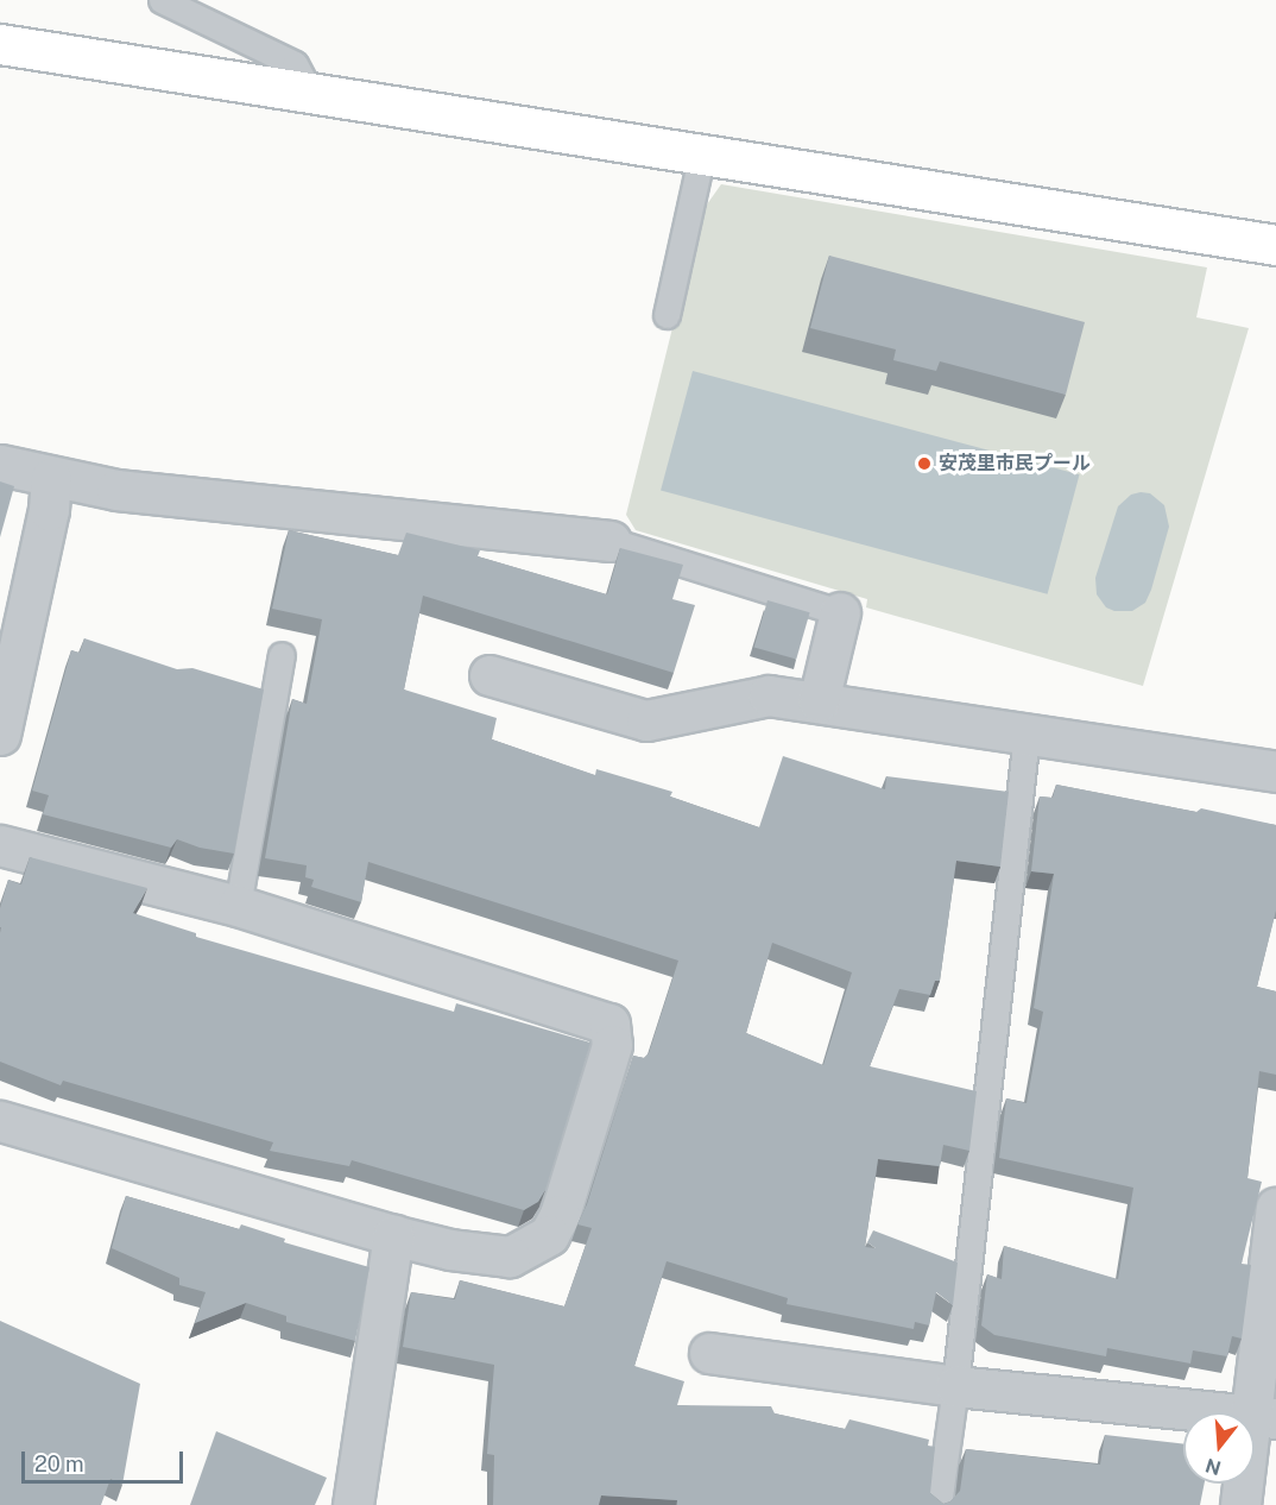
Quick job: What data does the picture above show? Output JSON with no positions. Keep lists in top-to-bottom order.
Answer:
{
  "places": ["安茂里市民プール"],
  "scale_bar": "20 m",
  "north": "bottom"
}
